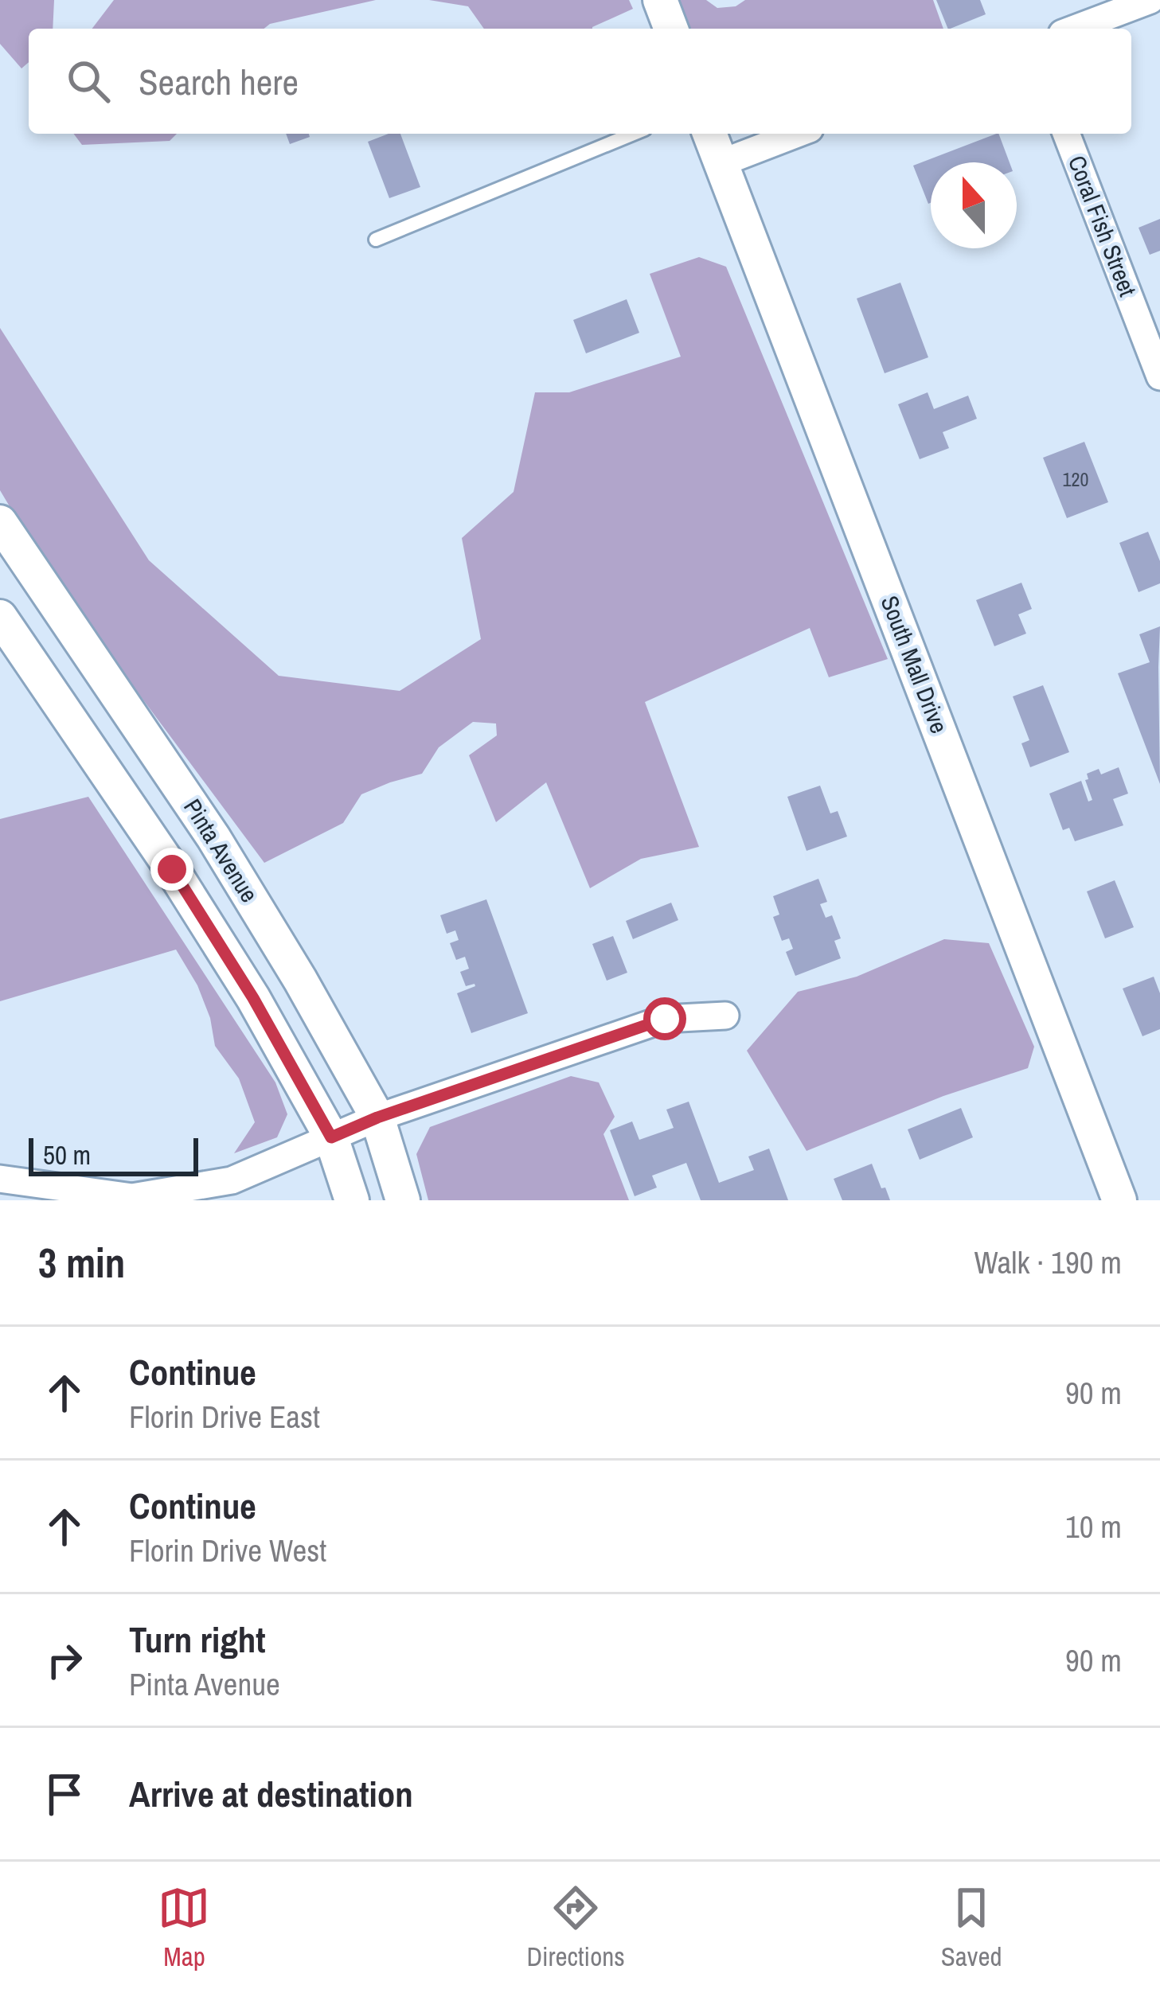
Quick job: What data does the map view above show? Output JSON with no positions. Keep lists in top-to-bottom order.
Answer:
{
  "streets": {
    "street": ["Coral Fish Street", "South Mall Drive", "Pinta Avenue"]
  },
  "house_numbers": ["120"],
  "scale_bar": "50 m",
  "north": "top",
  "page": {
    "search": "Search here",
    "scale": "50 m",
    "heading": ["3 min", "Walk · 190 m"],
    "list": [
      ["Continue", "Florin Drive East", "90 m"],
      ["Continue", "Florin Drive West", "10 m"],
      ["Turn right", "Pinta Avenue", "90 m"],
      "Arrive at destination"
    ],
    "nav": ["Map", "Directions", "Saved"]
  }
}
